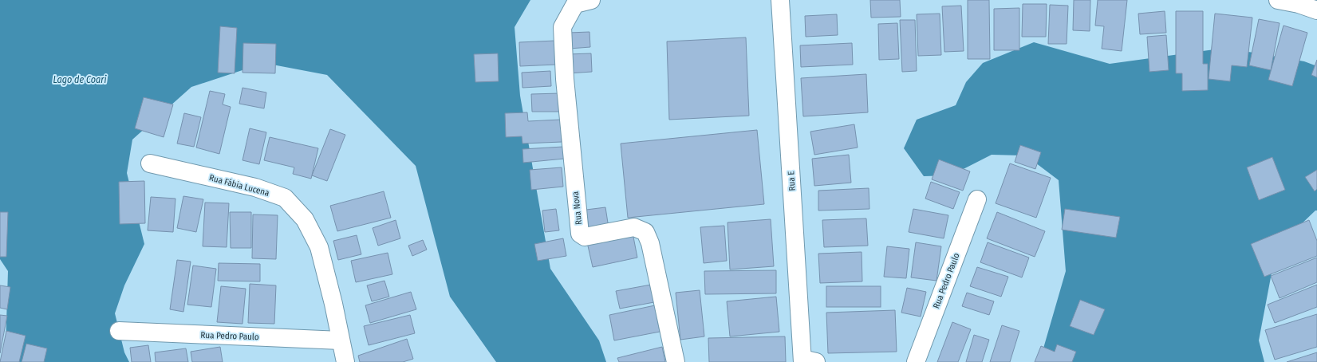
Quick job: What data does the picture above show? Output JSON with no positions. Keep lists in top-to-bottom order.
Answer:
{
  "streets": {
    "street": [
      "Rua E",
      "Rua Fábia Lucena",
      "Rua Nova",
      "Rua Pedro Paulo"
    ]
  },
  "crossings": [
    ["Rua Fábia Lucena", "Rua Pedro Paulo"]
  ],
  "water": ["Lago de Coari"]
}
